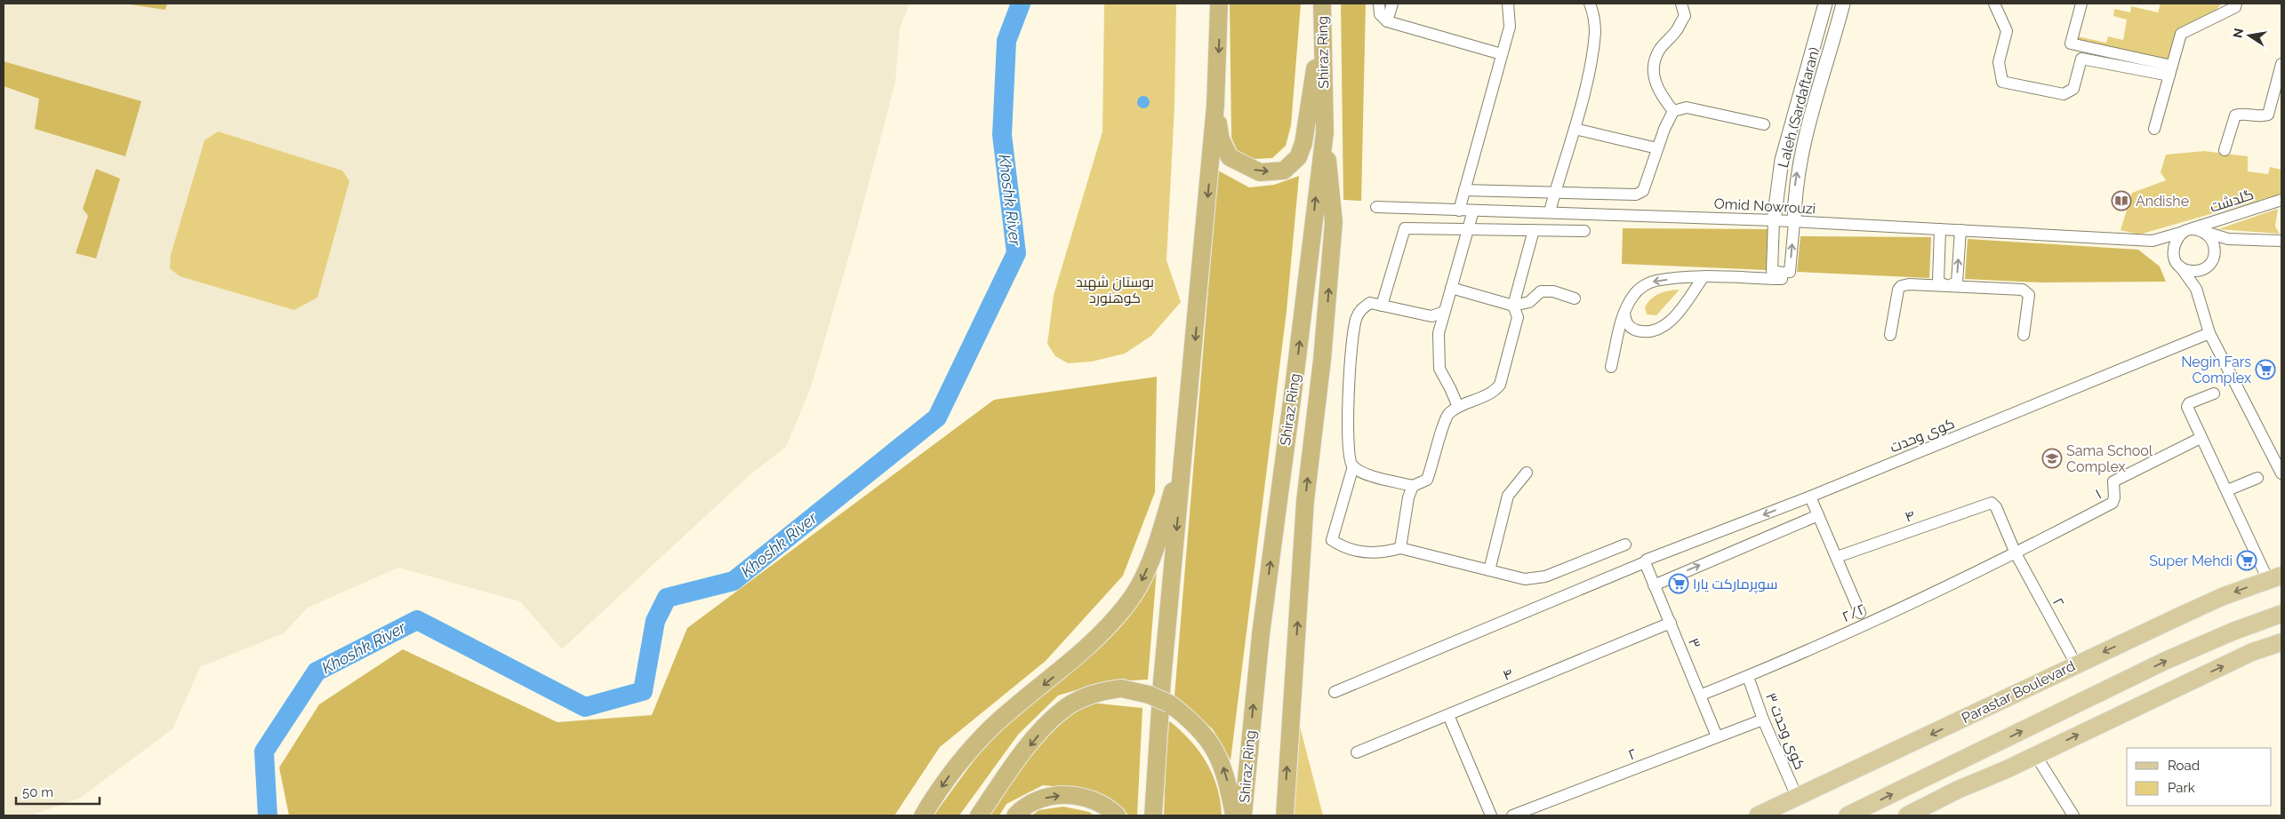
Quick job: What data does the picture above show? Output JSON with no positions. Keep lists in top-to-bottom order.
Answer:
{
  "streets": {
    "highway": ["Shiraz Ring"],
    "main road": ["Parastar Boulevard"],
    "street": [
      "Laleh (Sardaftaran)",
      "گلدشت",
      "Omid Nowrouzi",
      "کوی وحدت",
      "۱",
      "۴",
      "۲",
      "۲/۲",
      "۳",
      "کوی وحدت ۳"
    ]
  },
  "crossings": [
    ["Laleh (Sardaftaran)", "Omid Nowrouzi"],
    ["گلدشت", "Omid Nowrouzi"],
    ["کوی وحدت", "۳"],
    ["۱", "۲"],
    ["۱", "۲/۲"],
    ["۴", "۲"],
    ["۴", "۳"],
    ["۲", "۲/۲"],
    ["۲", "۳"],
    ["۲", "Parastar Boulevard"],
    ["۲", "کوی وحدت ۳"],
    ["۲/۲", "۳"],
    ["۲/۲", "کوی وحدت ۳"],
    ["Parastar Boulevard", "کوی وحدت ۳"]
  ],
  "water": ["Khoshk River"],
  "parks": ["بوستان شهید کوهنورد"],
  "places": {
    "library": ["Andishe"],
    "supermarket": ["Negin Fars Complex", "Super Mehdi", "سوپرمارکت یارا"],
    "school or university": ["Sama School Complex"]
  },
  "legend": ["Road", "Park"],
  "scale_bar": "50 m",
  "north": "left"
}
